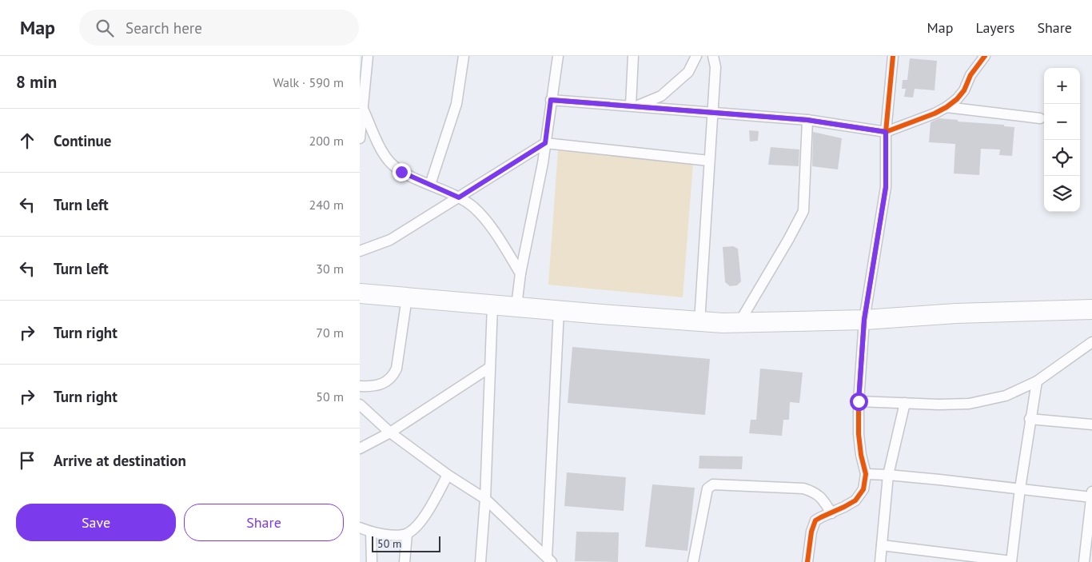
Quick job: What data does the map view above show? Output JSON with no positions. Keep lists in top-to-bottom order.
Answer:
{
  "scale_bar": "50 m",
  "page": {
    "header": "Map",
    "search": "Search here",
    "nav": ["Map", "Layers", "Share"],
    "heading": ["8 min", "Walk · 590 m"],
    "map_buttons": ["+", "−"],
    "list": [
      ["Continue", "200 m"],
      ["Turn left", "240 m"],
      ["Turn left", "30 m"],
      ["Turn right", "70 m"],
      ["Turn right", "50 m"],
      "Arrive at destination"
    ],
    "buttons": ["Save", "Share"],
    "scale": "50 m"
  }
}
